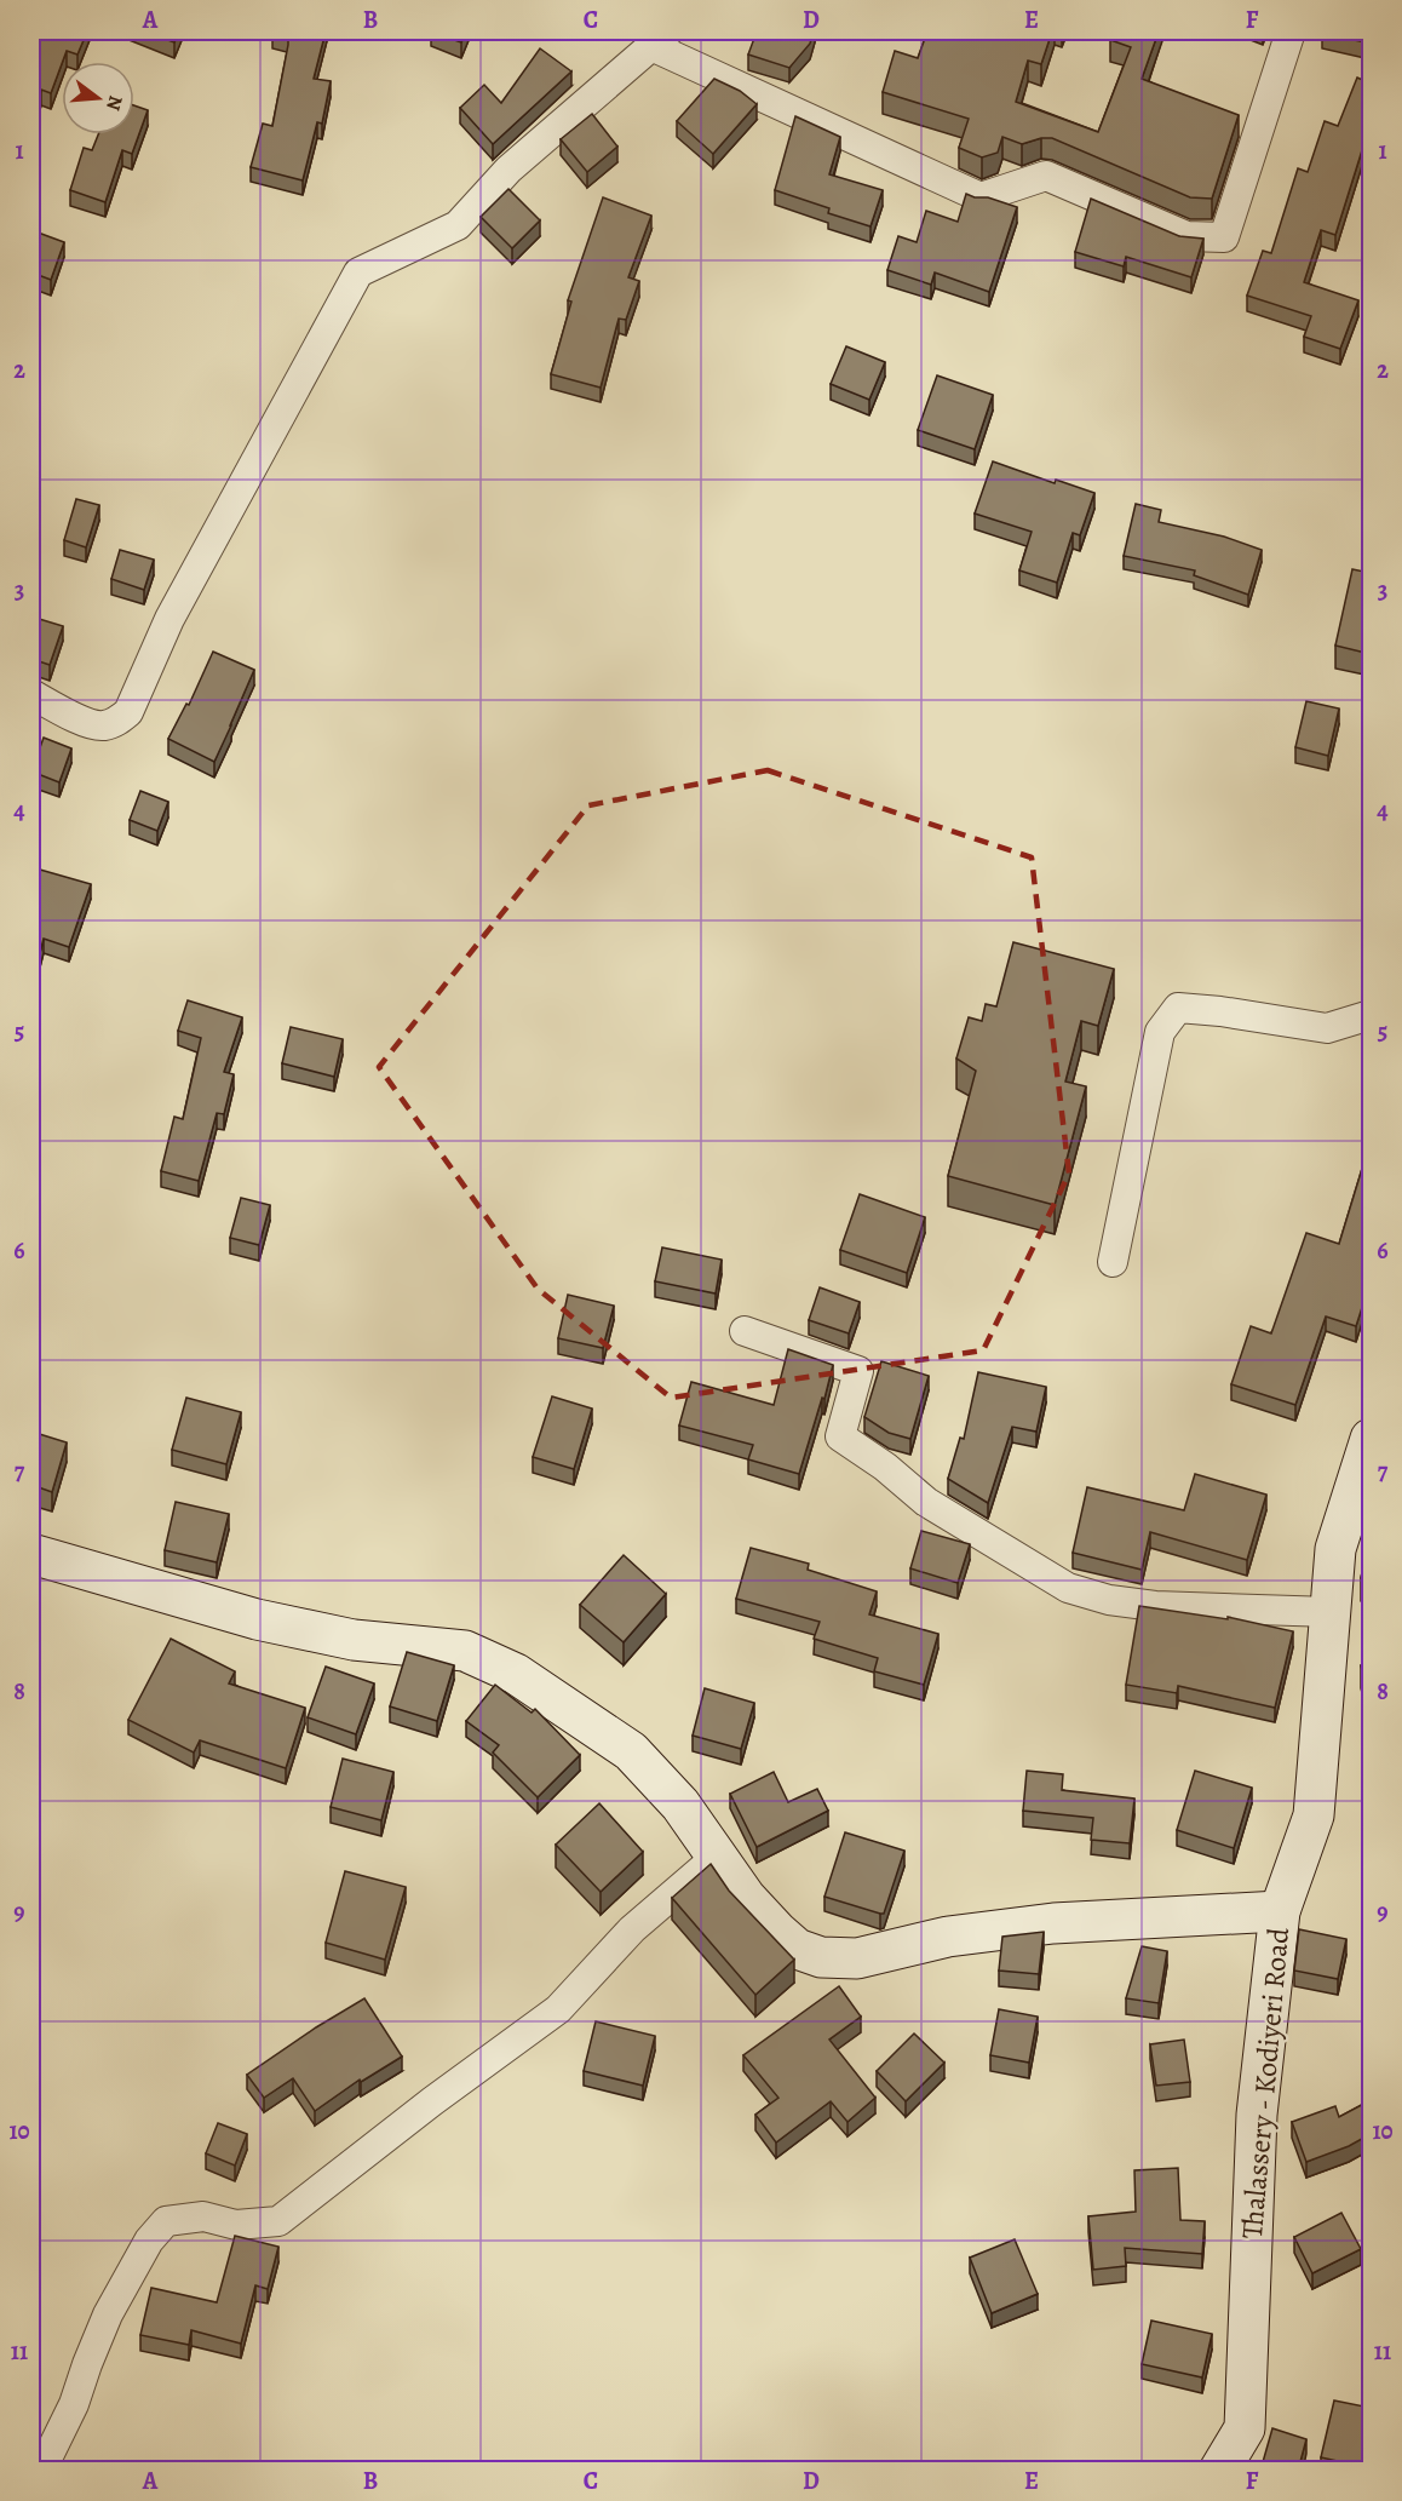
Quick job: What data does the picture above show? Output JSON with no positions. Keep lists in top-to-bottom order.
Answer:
{
  "streets": {
    "main road": ["Thalassery - Kodiyeri Road"]
  },
  "north": "right",
  "grid": {
    "columns": [
      "A",
      "B",
      "C",
      "D",
      "E",
      "F"
    ],
    "rows": [
      "1",
      "2",
      "3",
      "4",
      "5",
      "6",
      "7",
      "8",
      "9",
      "10",
      "11"
    ]
  }
}
